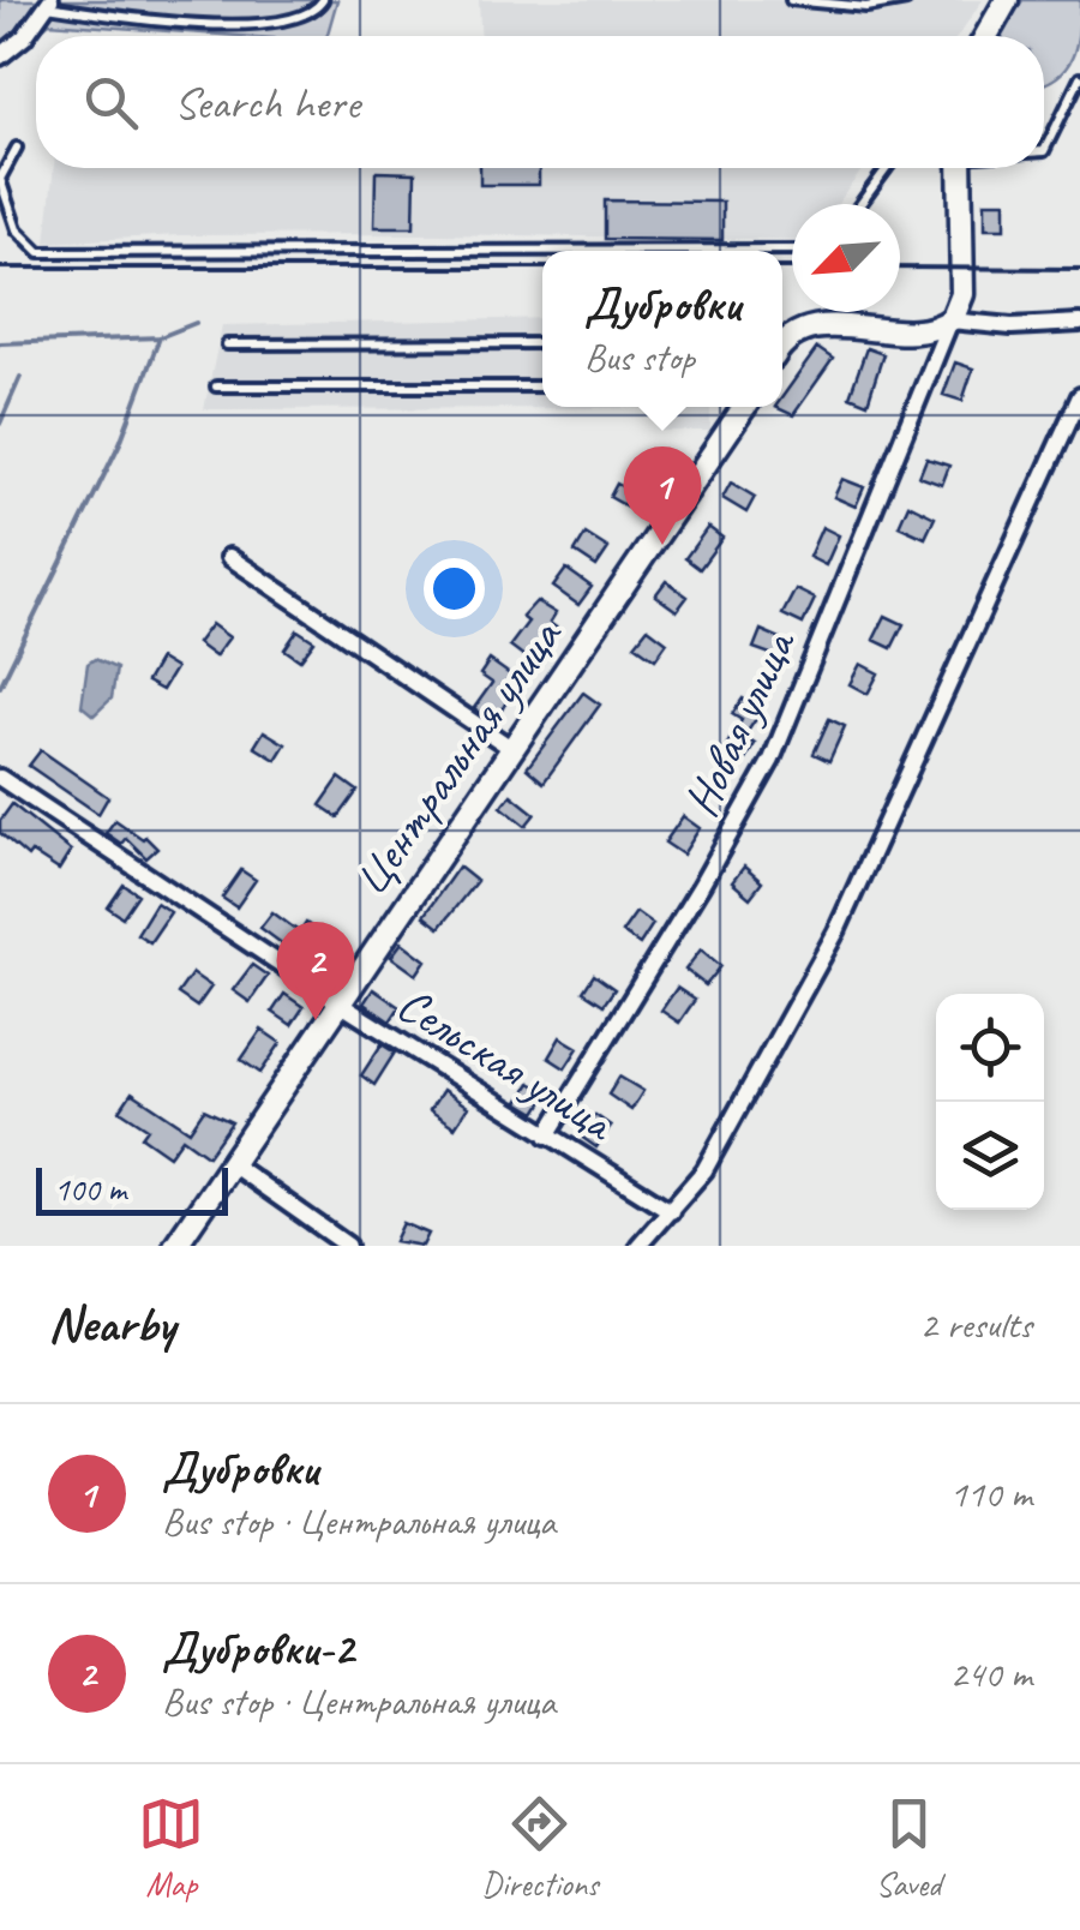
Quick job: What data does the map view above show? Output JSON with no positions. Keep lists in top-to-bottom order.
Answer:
{
  "streets": {
    "street": ["Новая улица", "Центральная улица", "Сельская улица"]
  },
  "crossings": [
    ["Новая улица", "Сельская улица"],
    ["Центральная улица", "Сельская улица"]
  ],
  "scale_bar": "100 m",
  "north": "bottom left",
  "page": {
    "search": "Search here",
    "popup": ["Дубровки", "Bus stop"],
    "pins": ["1", "2"],
    "scale": "100 m",
    "heading": ["Nearby", "2 results"],
    "list": [
      {
        "mark": "1",
        "name": "Дубровки",
        "note": "Bus stop · Центральная улица",
        "value": "110 m"
      },
      {
        "mark": "2",
        "name": "Дубровки-2",
        "note": "Bus stop · Центральная улица",
        "value": "240 m"
      }
    ],
    "nav": ["Map", "Directions", "Saved"]
  }
}
